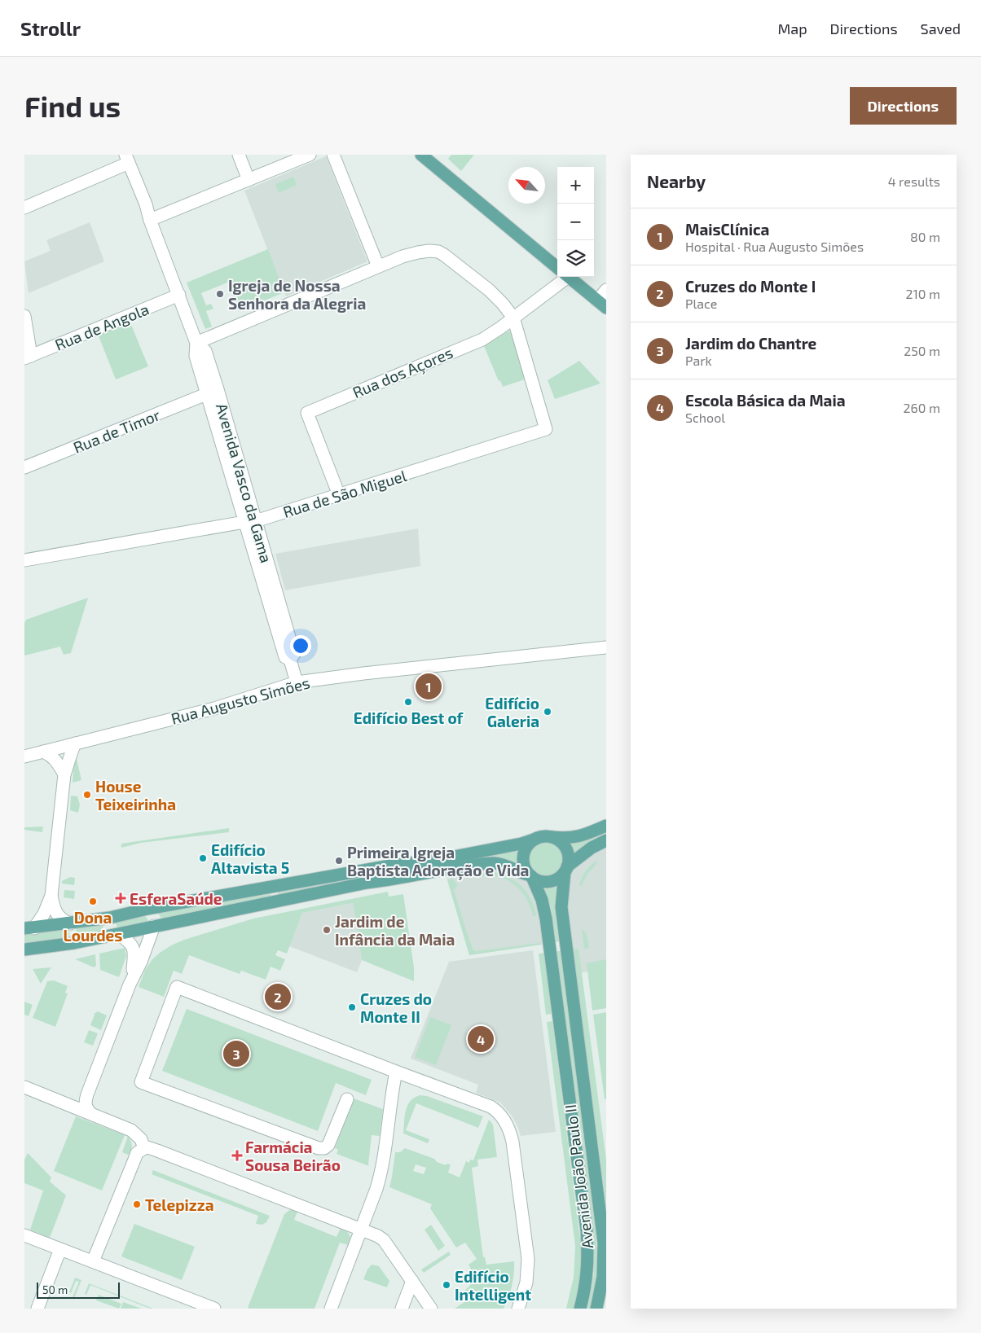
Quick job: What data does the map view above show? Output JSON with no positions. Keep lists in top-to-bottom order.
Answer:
{
  "streets": {
    "main road": ["Avenida João Paulo II"],
    "street": [
      "Rua de Angola",
      "Rua dos Açores",
      "Rua de Timor",
      "Avenida Vasco da Gama",
      "Rua de São Miguel",
      "Rua Augusto Simões"
    ]
  },
  "crossings": [
    ["Rua de Angola", "Avenida Vasco da Gama"],
    ["Rua dos Açores", "Rua de São Miguel"],
    ["Rua de Timor", "Avenida Vasco da Gama"],
    ["Avenida Vasco da Gama", "Rua de São Miguel"],
    ["Avenida Vasco da Gama", "Rua Augusto Simões"]
  ],
  "places": {
    "other": [
      "Igreja de Nossa Senhora da Alegria",
      "Edifício Best of",
      "Edifício Galeria",
      "House Teixeirinha",
      "Edifício Altavista 5",
      "Primeira Igreja Baptista Adoração e Vida",
      "Dona Lourdes",
      "Jardim de Infância da Maia",
      "Cruzes do Monte II",
      "Telepizza",
      "Edifício Intelligent"
    ],
    "health": ["EsferaSaúde", "Farmácia Sousa Beirão"]
  },
  "scale_bar": "50 m",
  "north": "top left",
  "page": {
    "header": "Strollr",
    "nav": ["Map", "Directions", "Saved"],
    "buttons": "Directions",
    "title": "Find us",
    "heading": ["Nearby", "4 results"],
    "map_buttons": ["+", "−"],
    "list": [
      {
        "mark": "1",
        "name": "MaisClínica",
        "note": "Hospital · Rua Augusto Simões",
        "value": "80 m"
      },
      {
        "mark": "2",
        "name": "Cruzes do Monte I",
        "note": "Place",
        "value": "210 m"
      },
      {
        "mark": "3",
        "name": "Jardim do Chantre",
        "note": "Park",
        "value": "250 m"
      },
      {
        "mark": "4",
        "name": "Escola Básica da Maia",
        "note": "School",
        "value": "260 m"
      }
    ],
    "pins": [
      "1",
      "2",
      "4",
      "3"
    ],
    "scale": "50 m"
  }
}
